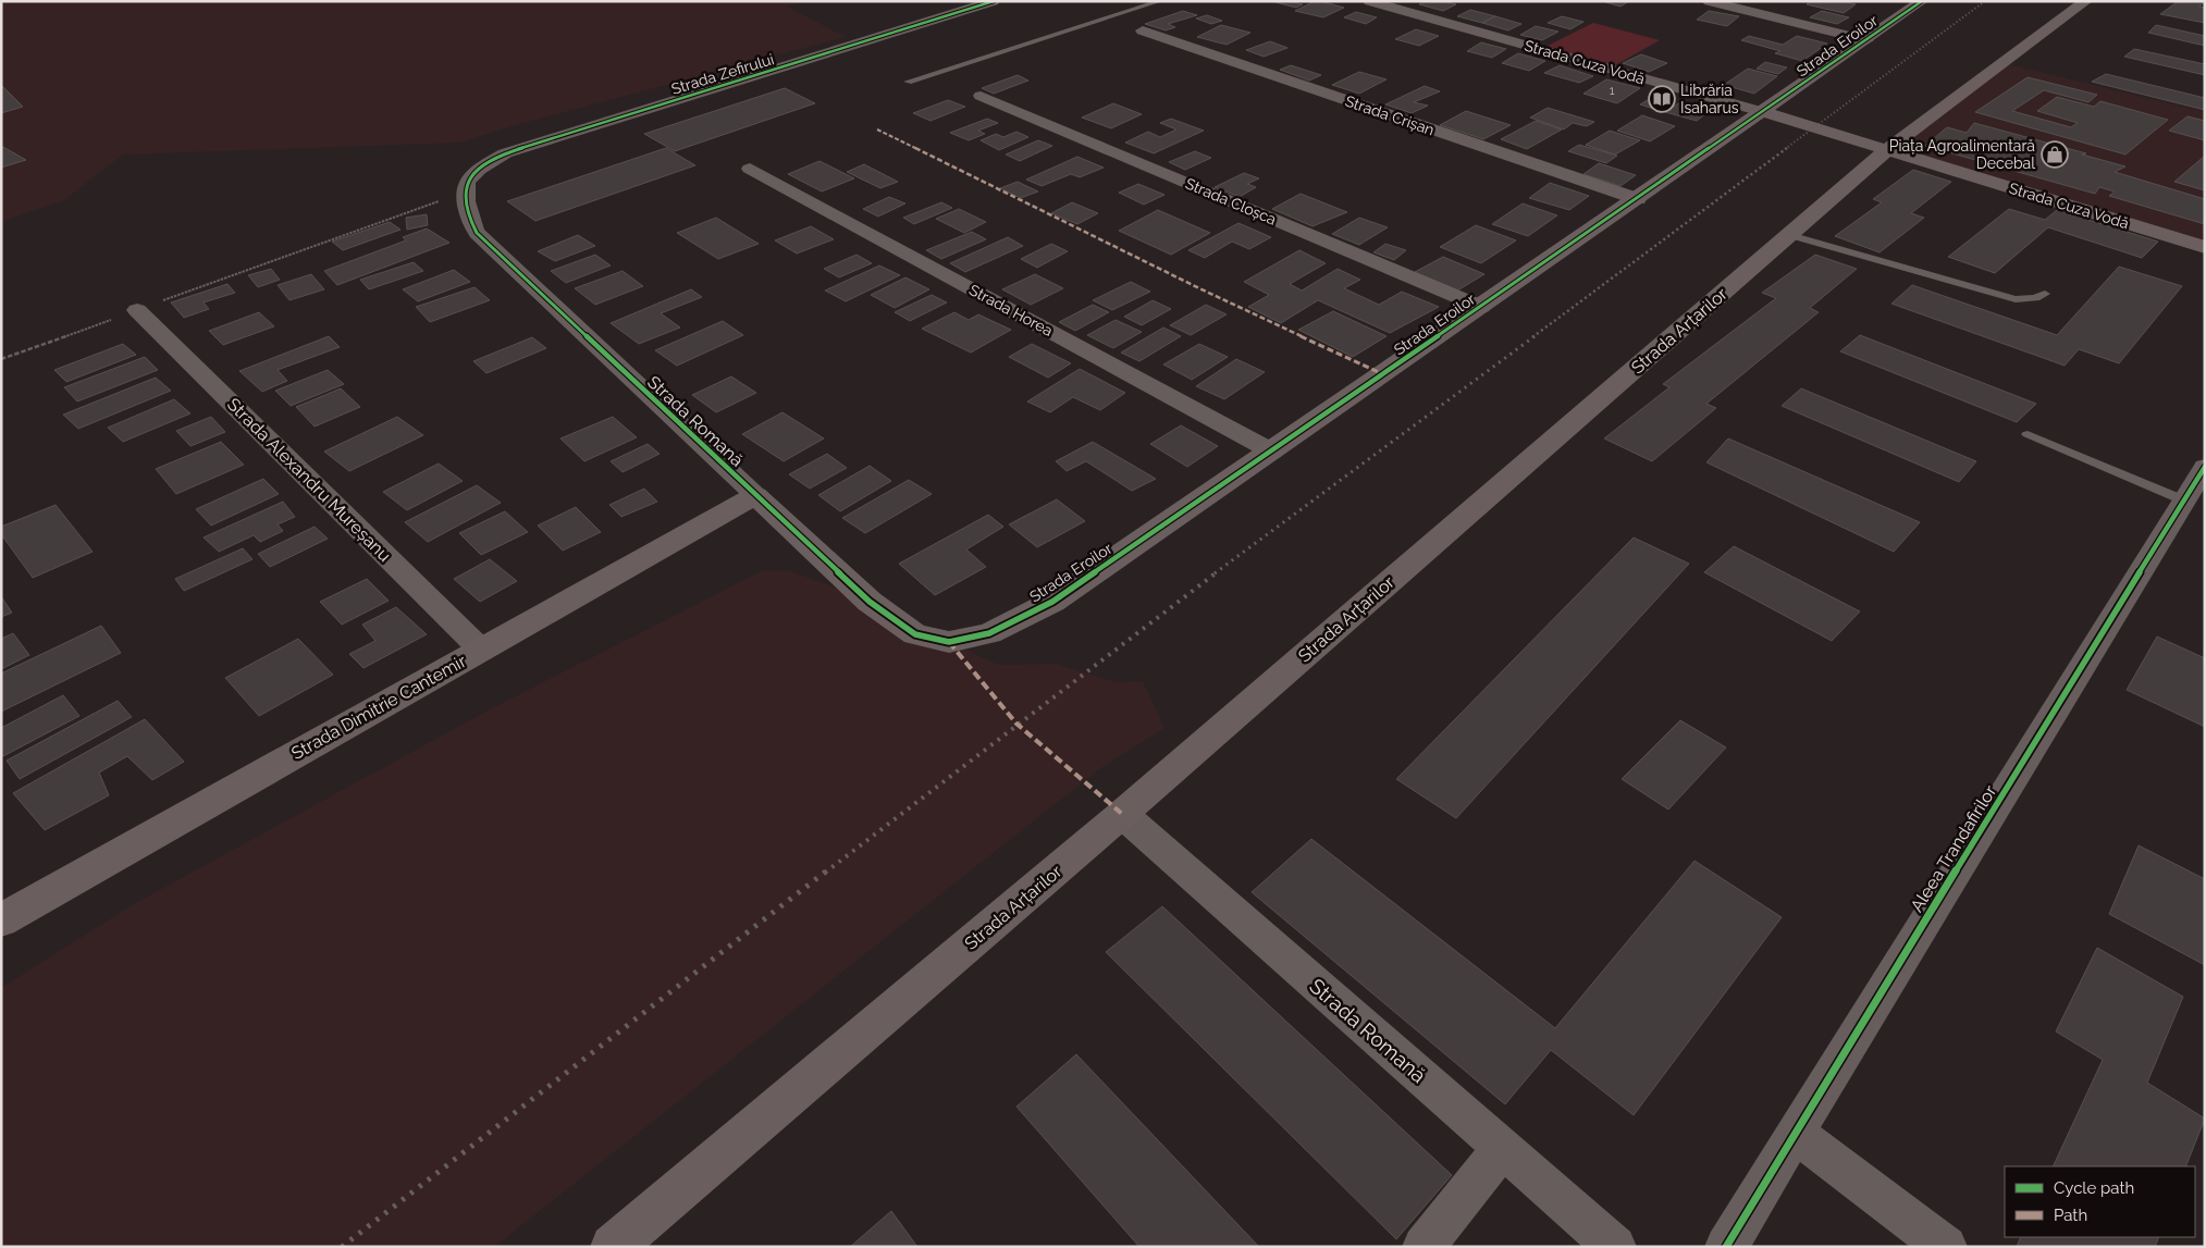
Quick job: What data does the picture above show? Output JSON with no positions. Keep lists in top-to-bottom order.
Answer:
{
  "streets": {
    "street": [
      "Strada Eroilor",
      "Strada Cuza Vodă",
      "Strada Zefirului",
      "Strada Crișan",
      "Strada Cloșca",
      "Strada Horea",
      "Strada Arțarilor",
      "Strada Romană",
      "Strada Alexandru Mureșanu",
      "Strada Dimitrie Cantemir",
      "Aleea Trandafirilor"
    ]
  },
  "crossings": [
    ["Strada Eroilor", "Strada Cuza Vodă"],
    ["Strada Eroilor", "Strada Crișan"],
    ["Strada Eroilor", "Strada Cloșca"],
    ["Strada Eroilor", "Strada Horea"],
    ["Strada Eroilor", "Strada Romană"],
    ["Strada Cuza Vodă", "Strada Arțarilor"],
    ["Strada Zefirului", "Strada Romană"],
    ["Strada Arțarilor", "Strada Romană"],
    ["Strada Romană", "Strada Dimitrie Cantemir"],
    ["Strada Alexandru Mureșanu", "Strada Dimitrie Cantemir"]
  ],
  "places": {
    "library": ["Librăria Isaharus"],
    "shop": ["Piața Agroalimentară Decebal"]
  },
  "house_numbers": ["1"],
  "legend": ["Cycle path", "Path"]
}
